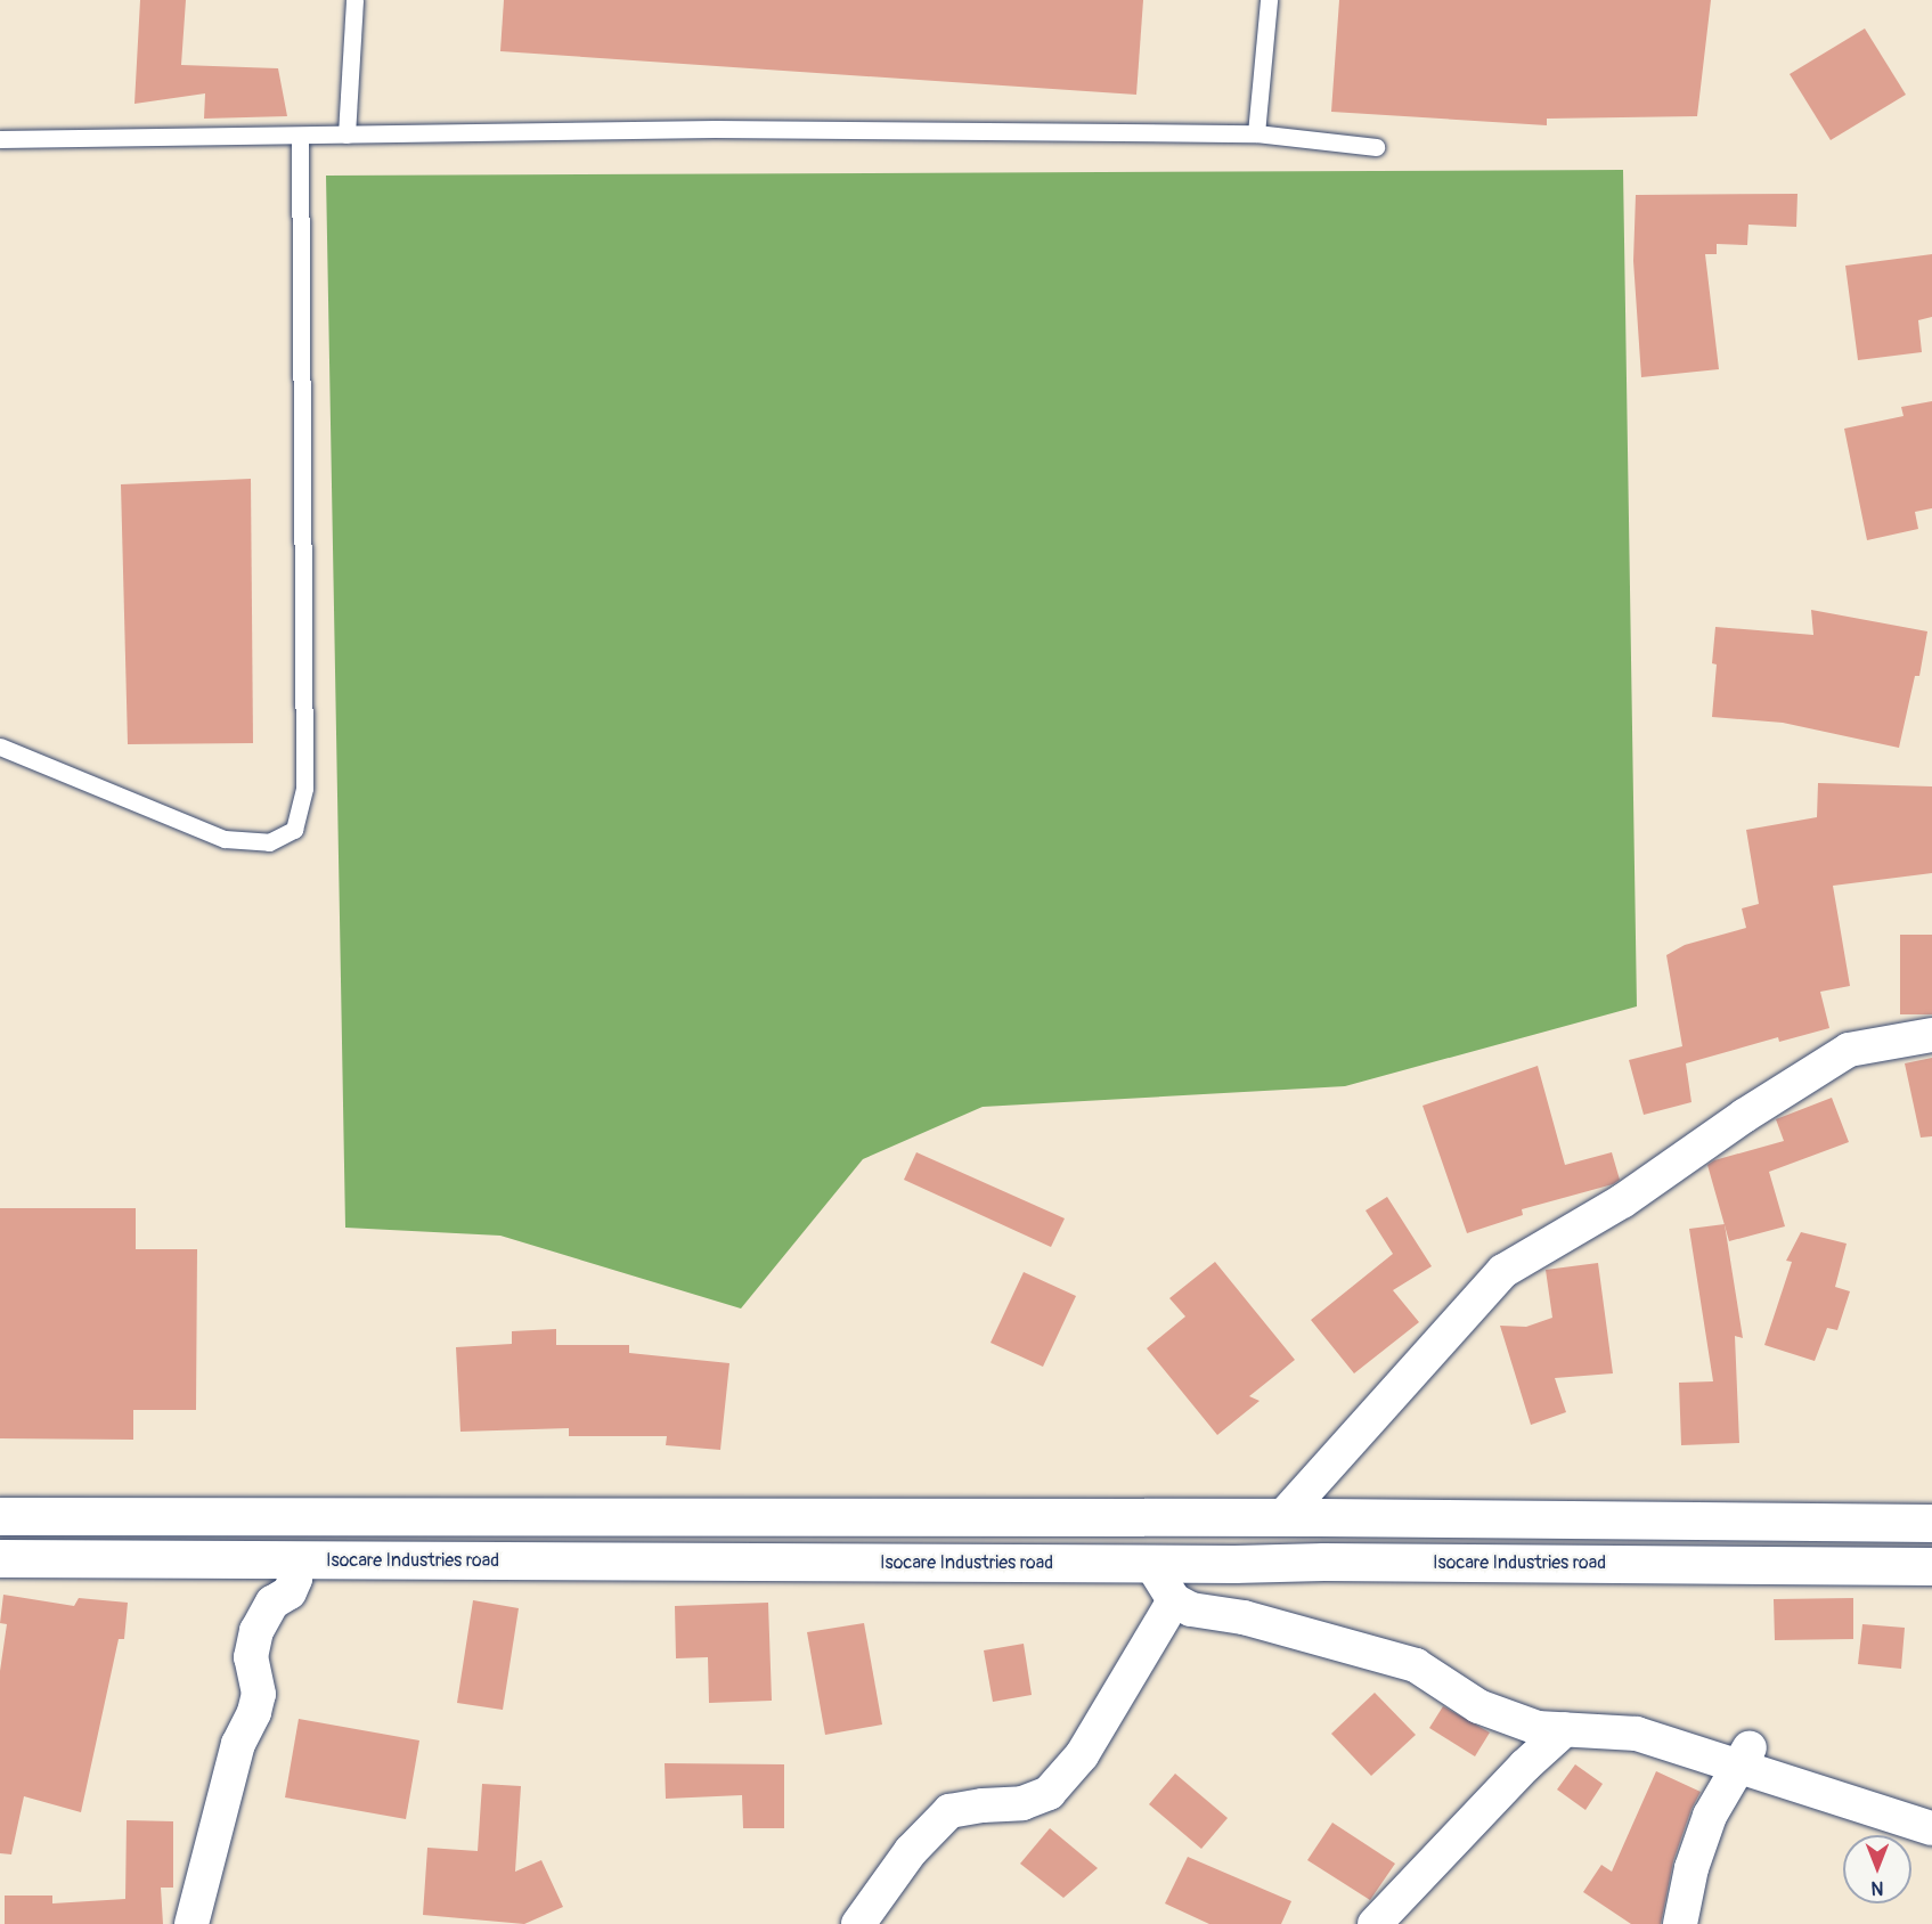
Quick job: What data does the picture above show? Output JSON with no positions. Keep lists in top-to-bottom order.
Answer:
{
  "streets": {
    "street": ["Isocare Industries road"]
  },
  "north": "bottom"
}
